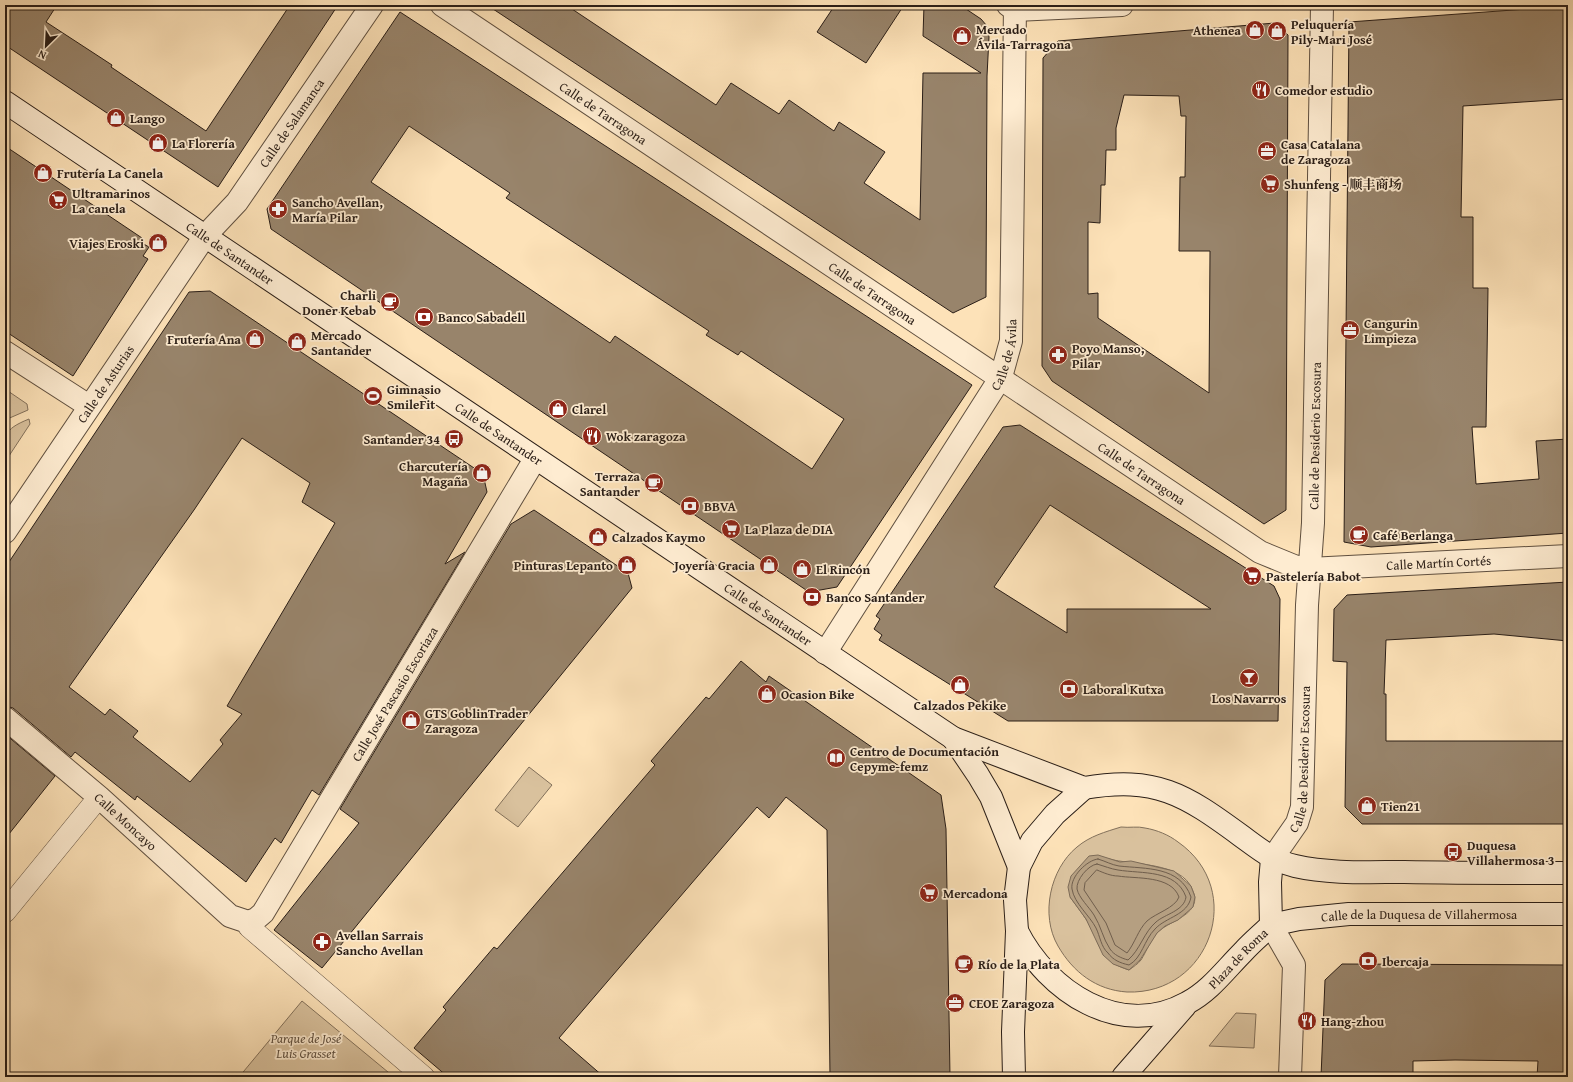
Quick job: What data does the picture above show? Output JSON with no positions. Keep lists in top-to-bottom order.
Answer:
{
  "streets": {
    "street": [
      "Calle de Tarragona",
      "Calle de Salamanca",
      "Calle de Santander",
      "Calle de Ávila",
      "Calle de Asturias",
      "Calle de Desiderio Escosura",
      "Calle Martín Cortés",
      "Calle José Pascasio Escoriaza",
      "Calle Moncayo",
      "Calle de la Duquesa de Villahermosa",
      "Plaza de Roma"
    ]
  },
  "crossings": [
    ["Calle de Tarragona", "Calle de Ávila"],
    ["Calle de Tarragona", "Calle de Desiderio Escosura"],
    ["Calle de Tarragona", "Calle Martín Cortés"],
    ["Calle de Salamanca", "Calle de Santander"],
    ["Calle de Salamanca", "Calle de Asturias"],
    ["Calle de Santander", "Calle de Ávila"],
    ["Calle de Santander", "Calle de Asturias"],
    ["Calle de Santander", "Calle José Pascasio Escoriaza"],
    ["Calle de Santander", "Plaza de Roma"],
    ["Calle de Desiderio Escosura", "Calle Martín Cortés"],
    ["Calle de Desiderio Escosura", "Plaza de Roma"],
    ["Calle José Pascasio Escoriaza", "Calle Moncayo"],
    ["Calle de la Duquesa de Villahermosa", "Plaza de Roma"]
  ],
  "parks": ["Parque de José Luis Grasset"],
  "places": {
    "shop": [
      "Athenea",
      "Peluquería Pily-Mari José",
      "Mercado Ávila-Tarragona",
      "Lango",
      "La Florería",
      "Frutería La Canela",
      "Viajes Eroski",
      "Frutería Ana",
      "Mercado Santander",
      "Clarel",
      "Charcutería Magaña",
      "Calzados Kaymo",
      "Pinturas Lepanto",
      "Joyería Gracia",
      "El Rincón",
      "Calzados Pekike",
      "Ocasion Bike",
      "GTS GoblinTrader Zaragoza",
      "Tien21"
    ],
    "restaurant": ["Comedor estudio", "Wok zaragoza", "Hang-zhou"],
    "office": ["Casa Catalana de Zaragoza", "Cangurin Limpieza", "CEOE Zaragoza"],
    "supermarket": [
      "Shunfeng - 顺丰商场",
      "Ultramarinos La canela",
      "La Plaza de DIA",
      "Pastelería Babot",
      "Mercadona"
    ],
    "pharmacy": ["Sancho Avellan, María Pilar", "Poyo Manso, Pilar", "Avellan Sarrais Sancho Avellan"],
    "cafe": [
      "Charli Doner Kebab",
      "Terraza Santander",
      "Café Berlanga",
      "Río de la Plata"
    ],
    "bank": [
      "Banco Sabadell",
      "BBVA",
      "Banco Santander",
      "Laboral Kutxa",
      "Ibercaja"
    ],
    "sports": ["Gimnasio SmileFit"],
    "bus stop": ["Santander 34", "Duquesa Villahermosa 3"],
    "bar": ["Los Navarros"],
    "library": ["Centro de Documentación Cepyme-femz"]
  },
  "north": "bottom left"
}
